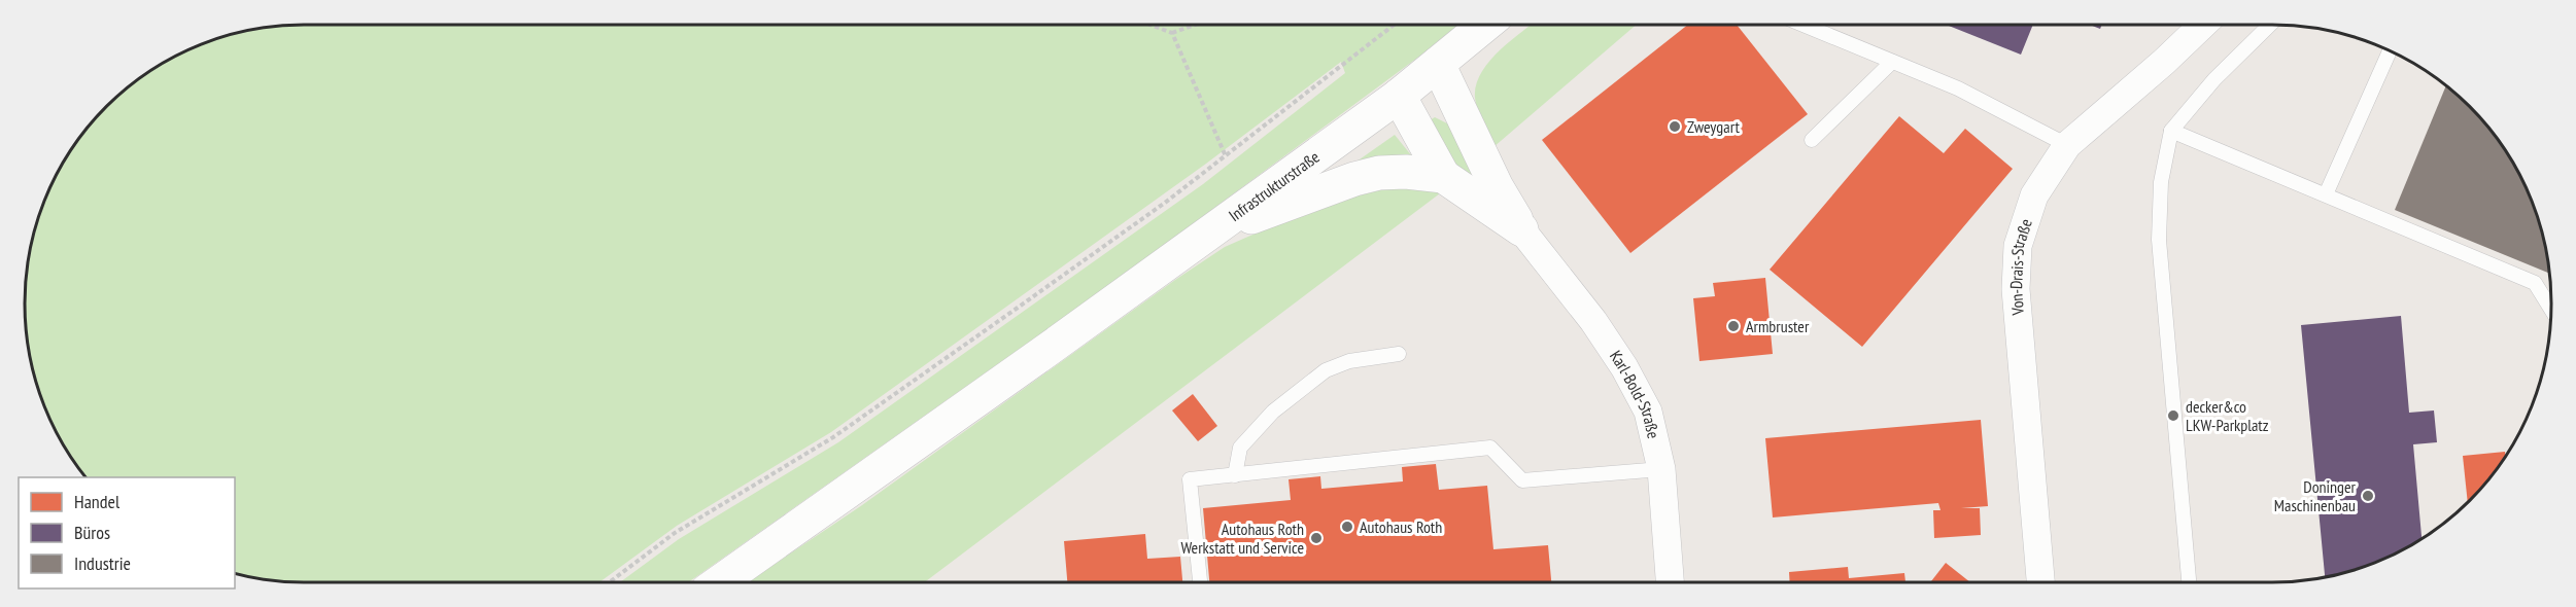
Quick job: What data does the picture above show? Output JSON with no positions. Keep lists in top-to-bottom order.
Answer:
{
  "streets": {
    "street": ["Infrastrukturstraße", "Von-Drais-Straße", "Karl-Bold-Straße"]
  },
  "places": [
    "Zweygart",
    "Armbruster",
    "decker&co LKW-Parkplatz",
    "Doninger Maschinenbau",
    "Autohaus Roth",
    "Autohaus Roth Werkstatt und Service"
  ],
  "legend": ["Handel", "Büros", "Industrie"]
}
